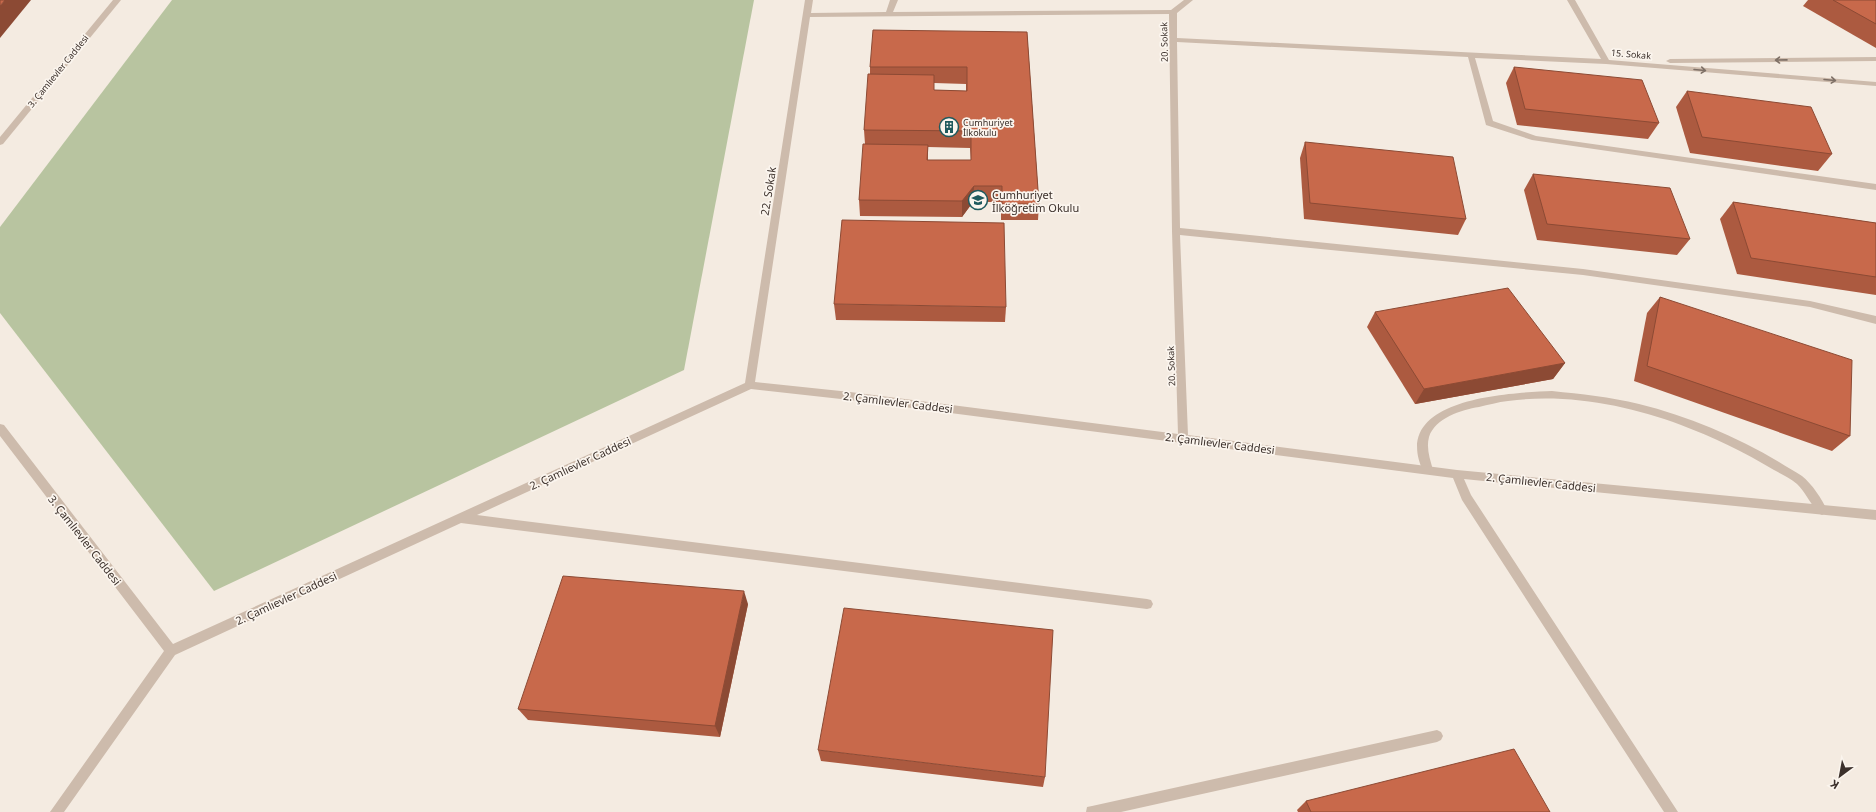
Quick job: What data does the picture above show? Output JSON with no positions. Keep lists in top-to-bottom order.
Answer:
{
  "streets": {
    "street": [
      "20. Sokak",
      "15. Sokak",
      "3. Çamlıevler Caddesi",
      "22. Sokak",
      "2. Çamlıevler Caddesi"
    ]
  },
  "crossings": [
    ["20. Sokak", "22. Sokak"],
    ["20. Sokak", "2. Çamlıevler Caddesi"],
    ["3. Çamlıevler Caddesi", "2. Çamlıevler Caddesi"],
    ["22. Sokak", "2. Çamlıevler Caddesi"]
  ],
  "places": {
    "building": ["Cumhuriyet İlkokulu"],
    "school or university": ["Cumhuriyet İlköğretim Okulu"]
  },
  "north": "bottom left"
}
